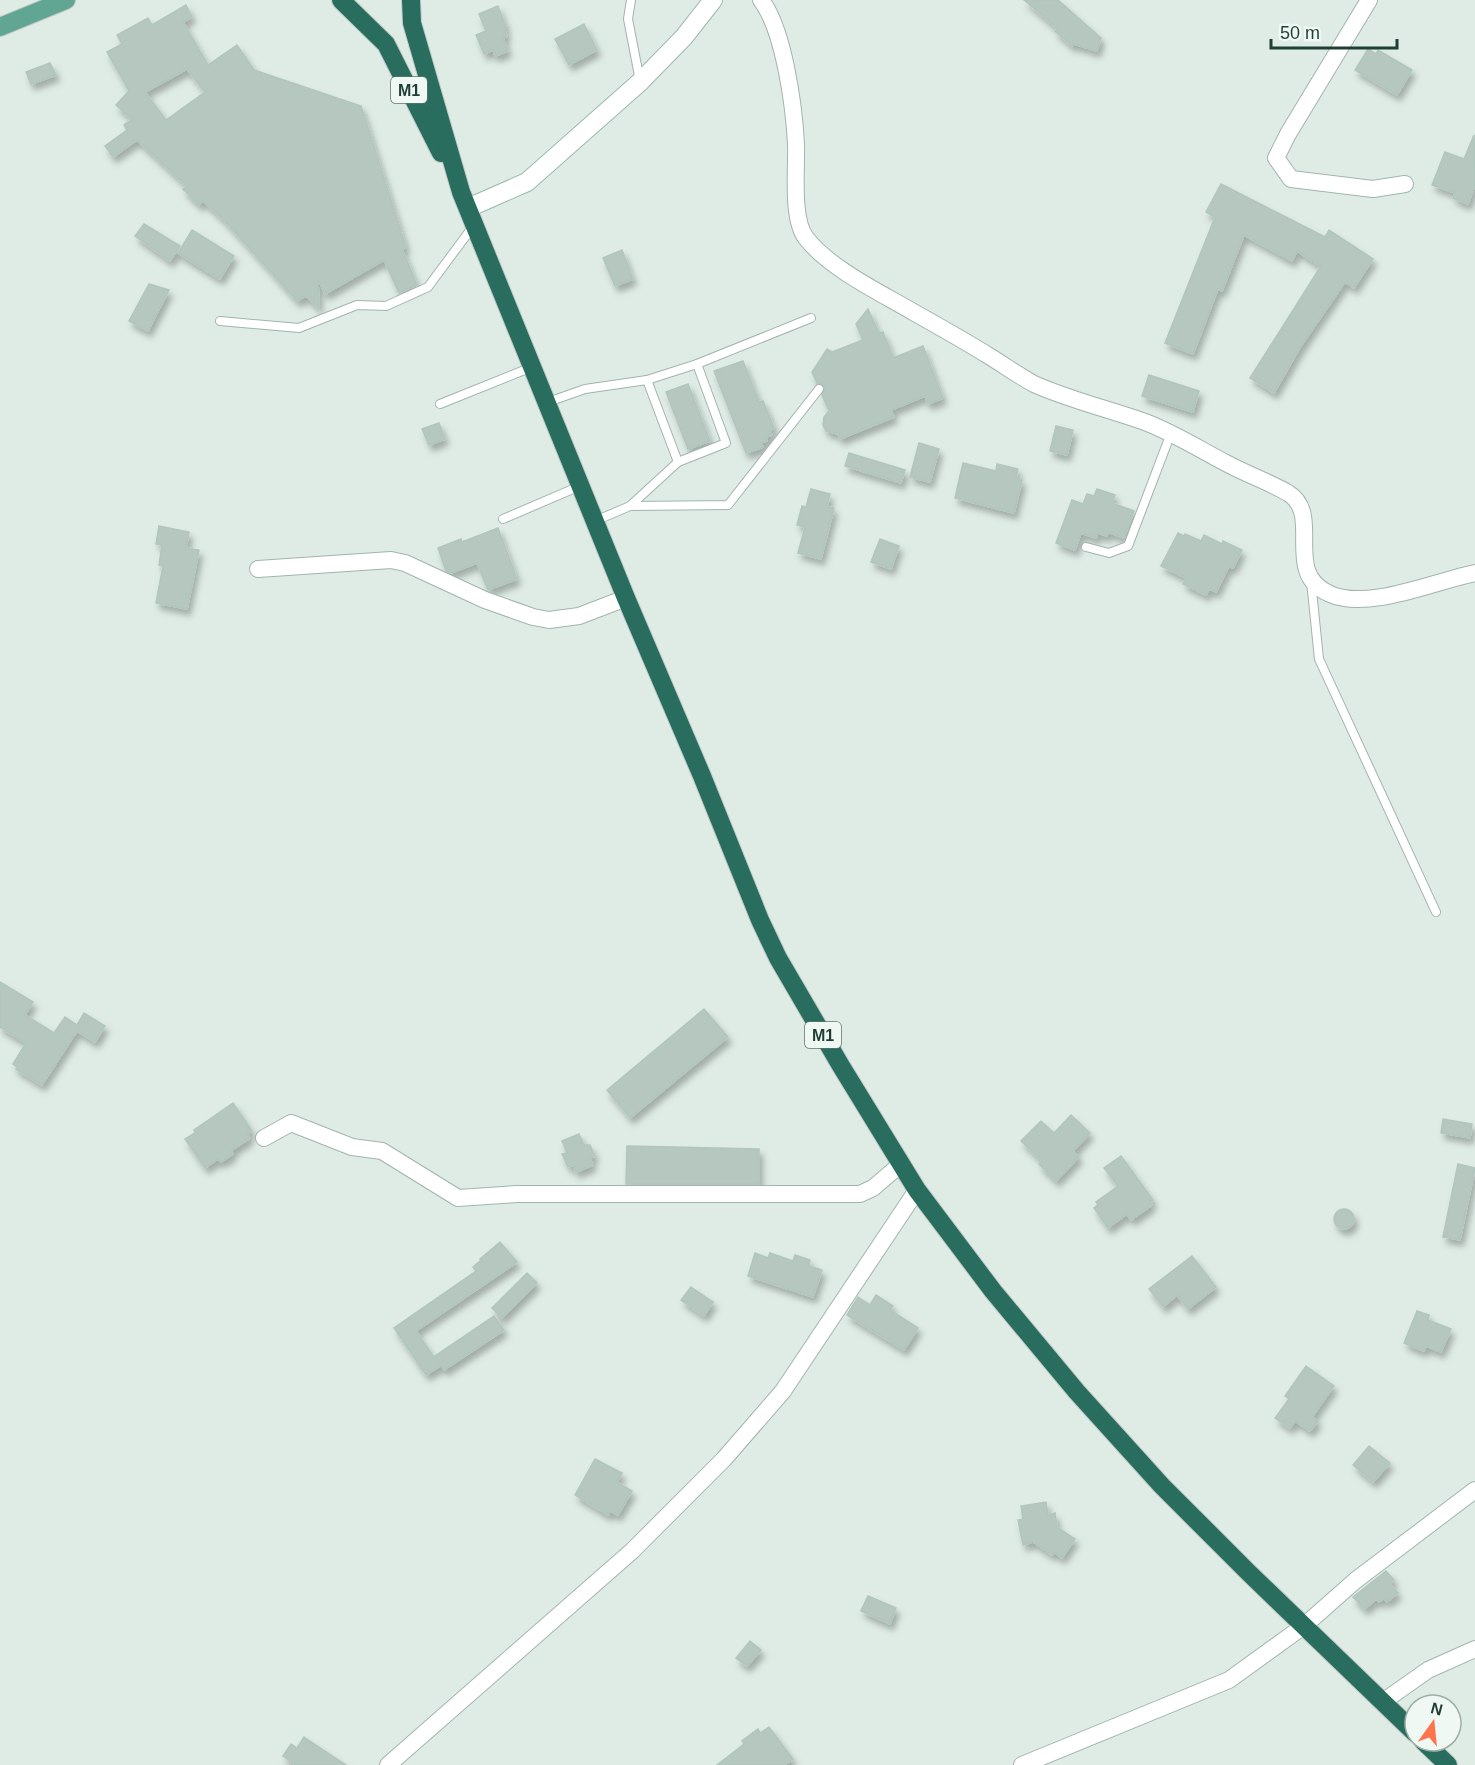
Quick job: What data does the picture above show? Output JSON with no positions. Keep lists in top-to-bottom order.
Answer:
{
  "streets": {
    "highway": ["M1"]
  },
  "scale_bar": "50 m",
  "north": "top"
}
